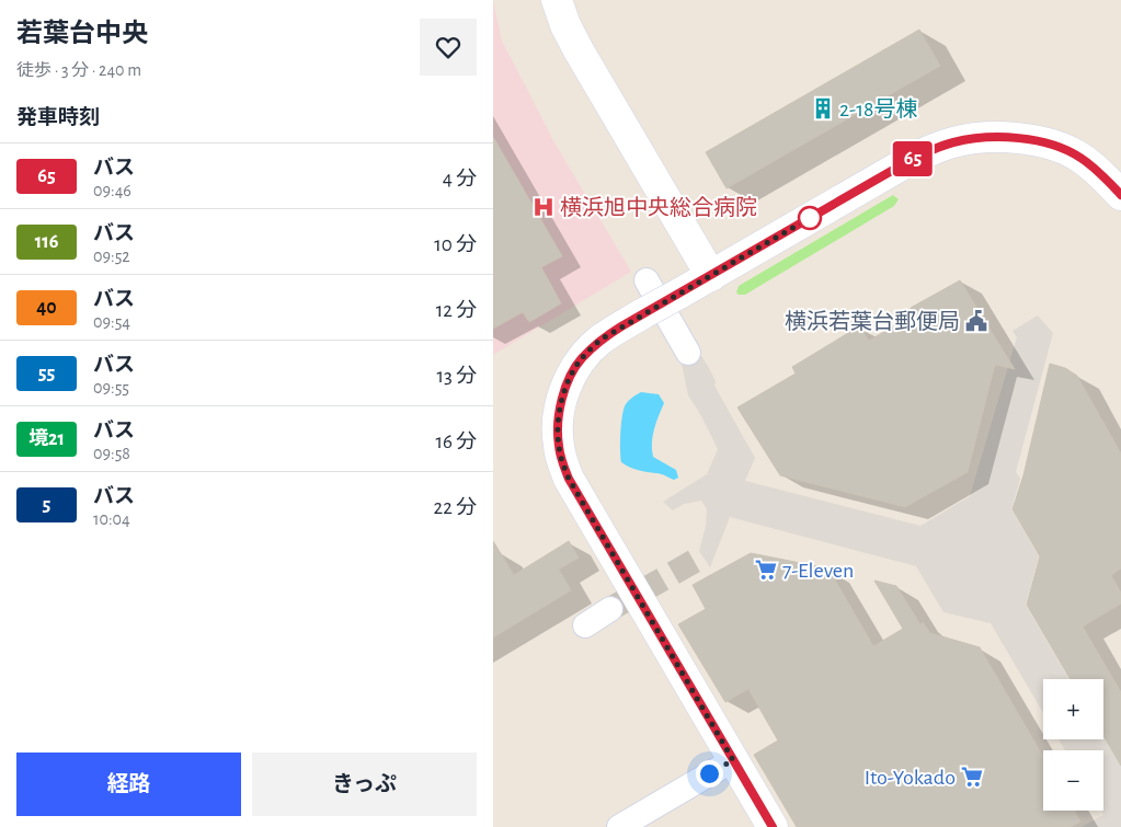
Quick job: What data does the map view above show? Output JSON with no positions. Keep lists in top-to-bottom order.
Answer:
{
  "places": {
    "building": ["2-18号棟"],
    "hospital": ["横浜旭中央総合病院"],
    "public building": ["横浜若葉台郵便局"],
    "supermarket": ["7-Eleven", "Ito-Yokado"]
  },
  "lines": ["bus line 65"],
  "page": {
    "heading": [
      ["若葉台中央", "徒歩 · 3 分 · 240 m"],
      "発車時刻"
    ],
    "on_map": "65",
    "list": [
      {
        "mark": "65",
        "name": "バス",
        "note": "09:46",
        "value": "4 分"
      },
      {
        "mark": "116",
        "name": "バス",
        "note": "09:52",
        "value": "10 分"
      },
      {
        "mark": "40",
        "name": "バス",
        "note": "09:54",
        "value": "12 分"
      },
      {
        "mark": "55",
        "name": "バス",
        "note": "09:55",
        "value": "13 分"
      },
      {
        "mark": "境21",
        "name": "バス",
        "note": "09:58",
        "value": "16 分"
      },
      {
        "mark": "5",
        "name": "バス",
        "note": "10:04",
        "value": "22 分"
      }
    ],
    "map_buttons": ["+", "−"],
    "buttons": ["経路", "きっぷ"]
  }
}
